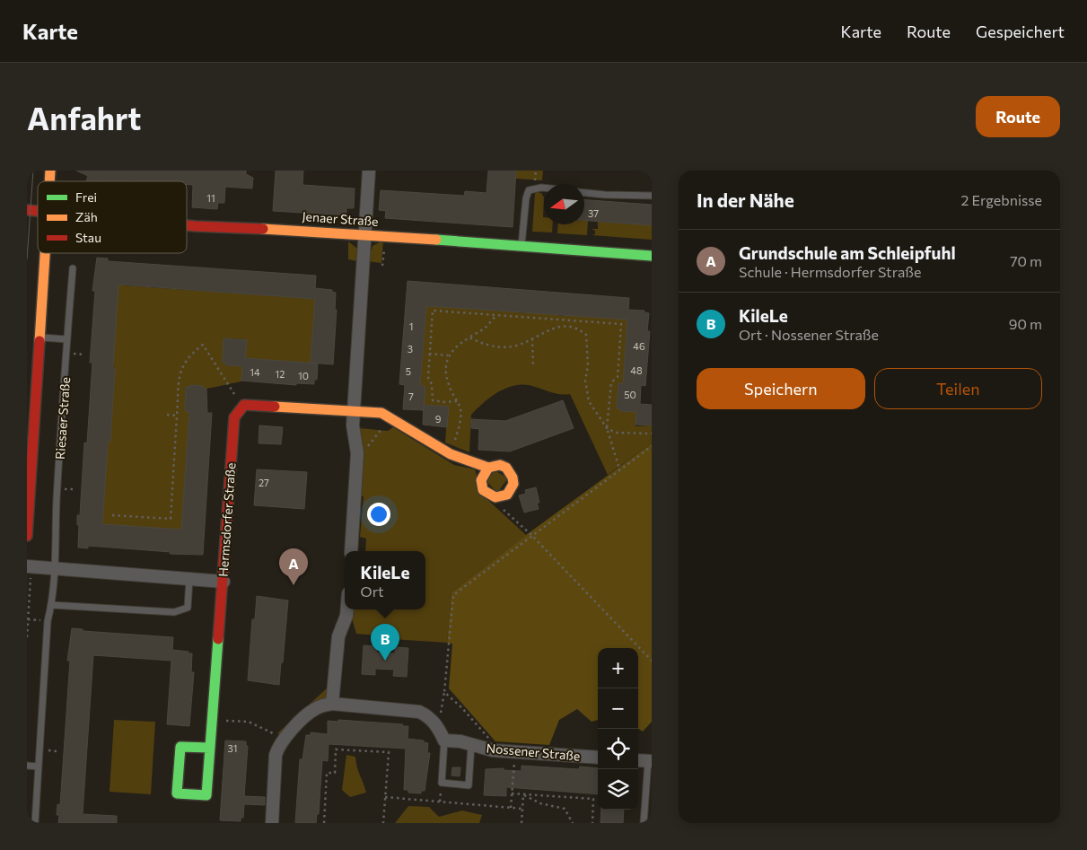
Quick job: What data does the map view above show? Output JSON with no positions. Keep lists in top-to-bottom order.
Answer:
{
  "streets": {
    "street": ["Jenaer Straße", "Hermsdorfer Straße", "Nossener Straße"],
    "lane": ["Riesaer Straße"]
  },
  "house_numbers": [
    "11",
    "37",
    "1",
    "46",
    "3",
    "48",
    "5",
    "14",
    "12",
    "10",
    "50",
    "7",
    "9",
    "27",
    "31"
  ],
  "legend": ["Frei", "Zäh", "Stau"],
  "north": "left",
  "page": {
    "header": "Karte",
    "nav": ["Karte", "Route", "Gespeichert"],
    "buttons": [
      "Route",
      ["Speichern", "Teilen"]
    ],
    "title": "Anfahrt",
    "heading": ["In der Nähe", "2 Ergebnisse"],
    "list": [
      {
        "mark": "A",
        "name": "Grundschule am Schleipfuhl",
        "note": "Schule · Hermsdorfer Straße",
        "value": "70 m"
      },
      {
        "mark": "B",
        "name": "KileLe",
        "note": "Ort · Nossener Straße",
        "value": "90 m"
      }
    ],
    "pins": ["A", "B"],
    "popup": ["KileLe", "Ort"],
    "map_buttons": ["+", "−"]
  }
}
